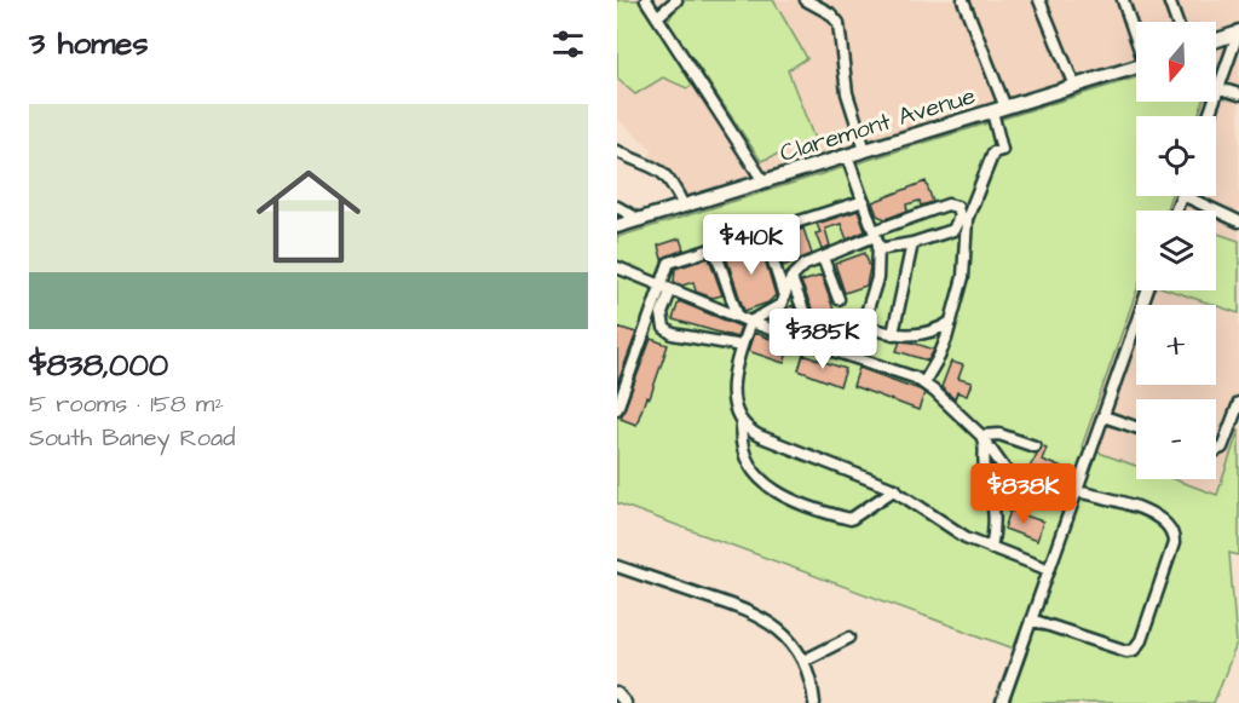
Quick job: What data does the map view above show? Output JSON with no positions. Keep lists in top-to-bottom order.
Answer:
{
  "streets": {
    "main road": ["Claremont Avenue"]
  },
  "north": "bottom",
  "page": {
    "heading": "3 homes",
    "map_buttons": ["+", "−"],
    "list": [
      {
        "name": "$838,000",
        "note": "5 rooms · 158 m² · South Baney Road"
      }
    ],
    "price": ["$410K", "$385K", "$838K"]
  }
}
